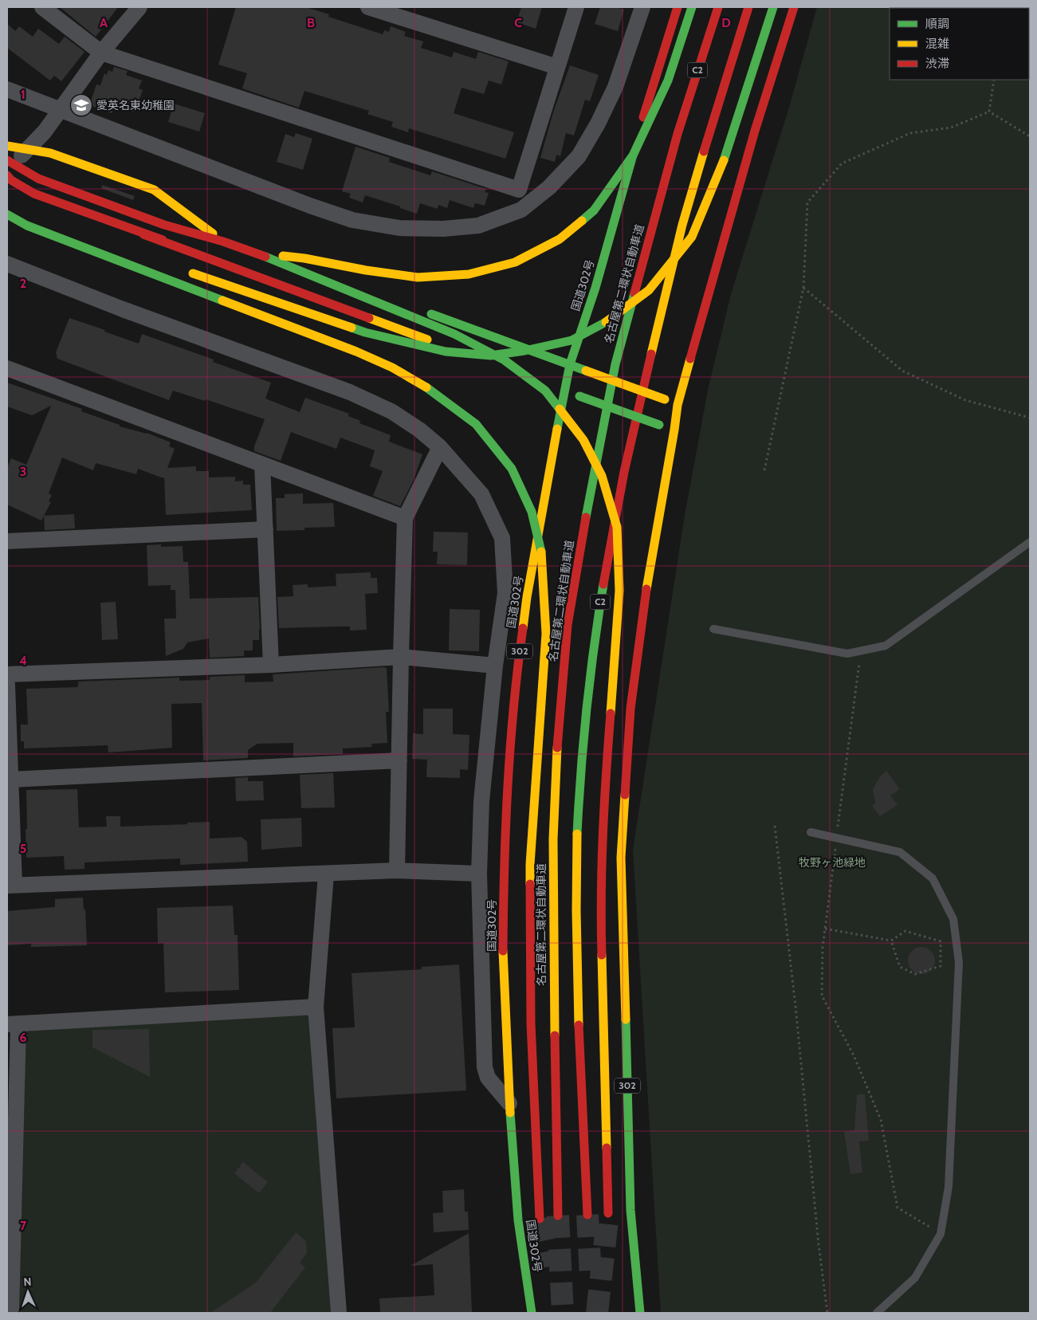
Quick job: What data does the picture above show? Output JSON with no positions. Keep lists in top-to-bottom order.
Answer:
{
  "streets": {
    "main road": [
      "C2",
      "名古屋第二環状自動車道",
      "国道302号",
      "302"
    ]
  },
  "parks": ["牧野ヶ池緑地"],
  "places": {
    "school or university": ["愛英名東幼稚園"]
  },
  "legend": ["順調", "混雑", "渋滞"],
  "north": "top",
  "grid": {
    "columns": [
      "A",
      "B",
      "C",
      "D"
    ],
    "rows": [
      "1",
      "2",
      "3",
      "4",
      "5",
      "6",
      "7"
    ]
  }
}
